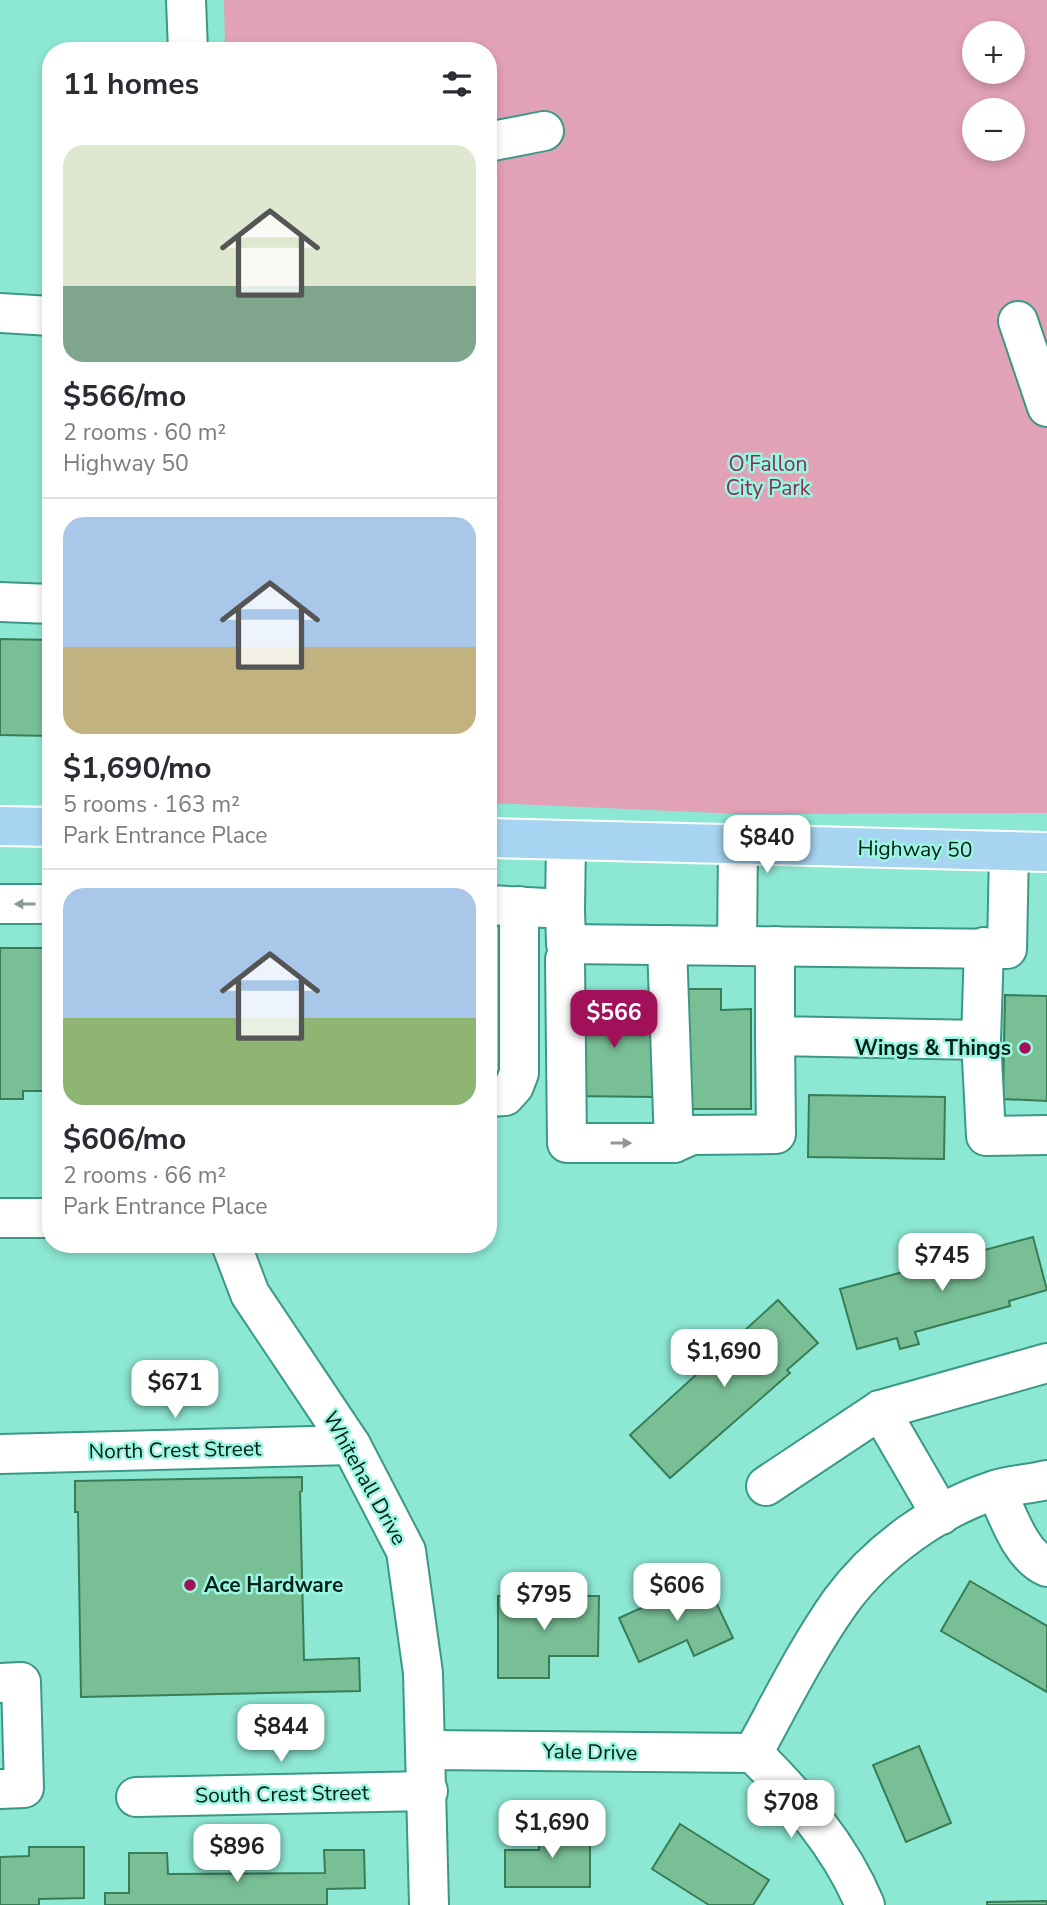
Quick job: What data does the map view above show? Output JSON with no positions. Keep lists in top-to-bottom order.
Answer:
{
  "streets": {
    "main road": ["Highway 50"],
    "street": [
      "North Crest Street",
      "Whitehall Drive",
      "Yale Drive",
      "South Crest Street"
    ]
  },
  "crossings": [
    ["North Crest Street", "Whitehall Drive"],
    ["Whitehall Drive", "Yale Drive"],
    ["Whitehall Drive", "South Crest Street"]
  ],
  "parks": ["O'Fallon City Park"],
  "places": ["Wings & Things", "Ace Hardware"],
  "page": {
    "map_buttons": ["+", "−"],
    "heading": "11 homes",
    "list": [
      {
        "name": "$566/mo",
        "note": "2 rooms · 60 m² · Highway 50"
      },
      {
        "name": "$1,690/mo",
        "note": "5 rooms · 163 m² · Park Entrance Place"
      },
      {
        "name": "$606/mo",
        "note": "2 rooms · 66 m² · Park Entrance Place"
      }
    ],
    "price": [
      "$840",
      "$566",
      "$745",
      "$1,690",
      "$671",
      "$606",
      "$795",
      "$844",
      "$708",
      "$1,690",
      "$896"
    ]
  }
}
